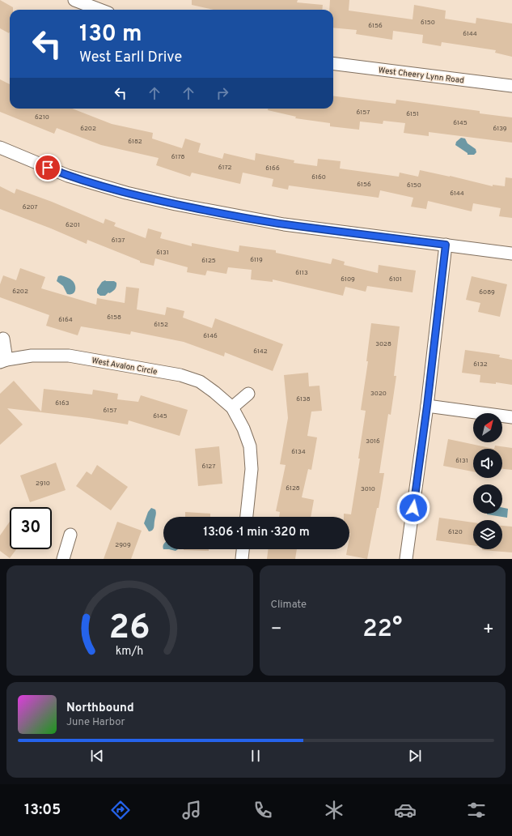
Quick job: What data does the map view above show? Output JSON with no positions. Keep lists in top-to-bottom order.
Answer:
{
  "streets": {
    "street": ["West Cheery Lynn Road", "West Avalon Circle"]
  },
  "house_numbers": [
    "6150",
    "6156",
    "6144",
    "6157",
    "6151",
    "6210",
    "6145",
    "6202",
    "6139",
    "6182",
    "6178",
    "6172",
    "6166",
    "6160",
    "6156",
    "6150",
    "6144",
    "6207",
    "6201",
    "6137",
    "6131",
    "6119",
    "6125",
    "6113",
    "6109",
    "6101",
    "6202",
    "6089",
    "6158",
    "6164",
    "6152",
    "6146",
    "3028",
    "6142",
    "6132",
    "3020",
    "6138",
    "6163",
    "6157",
    "6145",
    "3016",
    "6134",
    "6131",
    "6127",
    "2910",
    "6128",
    "3010",
    "6120",
    "2909"
  ],
  "north": "top right",
  "page": {
    "turn": ["130 m", "West Earll Drive"],
    "limit": "30",
    "trip": "13:06 · 1 min · 320 m",
    "tile": "Climate",
    "heat": ["−", "22°", "+"],
    "song": ["Northbound", "June Harbor"],
    "tabs": "13:05",
    "gauge": ["26", "km/h"]
  }
}
